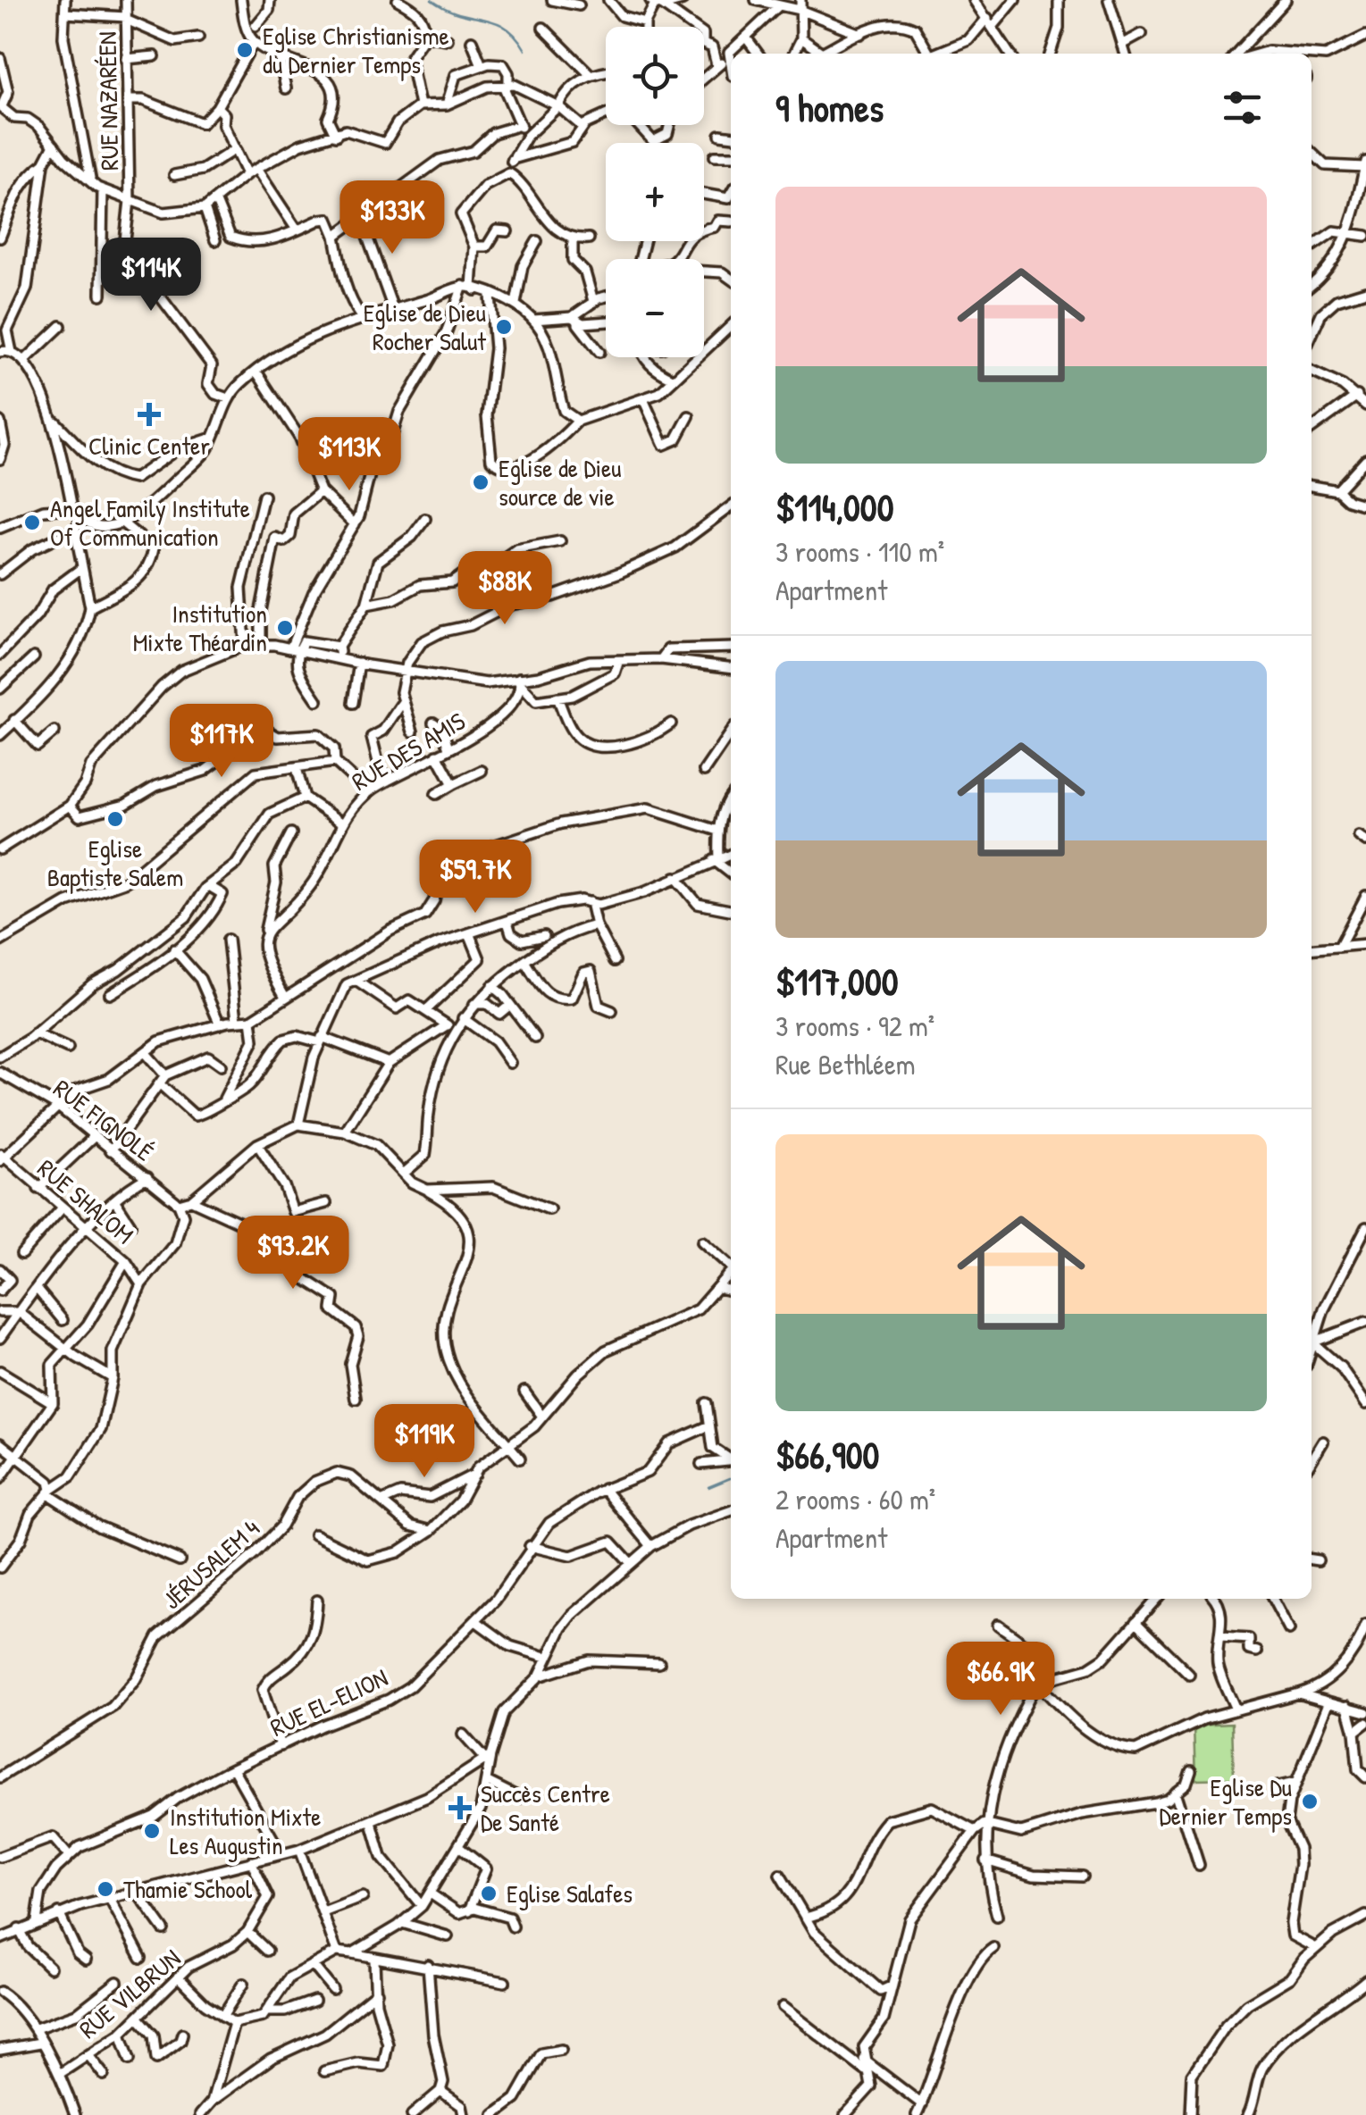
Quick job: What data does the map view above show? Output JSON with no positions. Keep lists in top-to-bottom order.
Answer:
{
  "streets": {
    "street": [
      "RUE NAZARÉEN",
      "RUE DES AMIS",
      "RUE FIGNOLÉ",
      "RUE SHALOM",
      "JÉRUSALEM 4",
      "RUE EL-ELION",
      "RUE VILBRUN"
    ]
  },
  "places": {
    "other": [
      "Eglise Christianisme du Dernier Temps",
      "Eglise de Dieu Rocher Salut",
      "Eglise de Dieu source de vie",
      "Angel Family Institute Of Communication",
      "Institution Mixte Théardin",
      "Eglise Baptiste Salem",
      "Eglise Du Dernier Temps",
      "Institution Mixte Les Augustin",
      "Thamie School",
      "Eglise Salafes"
    ],
    "health": ["Clinic Center", "Succès Centre De Santé"]
  },
  "page": {
    "map_buttons": ["+", "−"],
    "heading": "9 homes",
    "list": [
      {
        "name": "$114,000",
        "note": "3 rooms · 110 m² · Apartment"
      },
      {
        "name": "$117,000",
        "note": "3 rooms · 92 m² · Rue Bethléem"
      },
      {
        "name": "$66,900",
        "note": "2 rooms · 60 m² · Apartment"
      }
    ],
    "price": [
      "$133K",
      "$114K",
      "$113K",
      "$88K",
      "$117K",
      "$59.7K",
      "$93.2K",
      "$119K",
      "$66.9K"
    ]
  }
}
